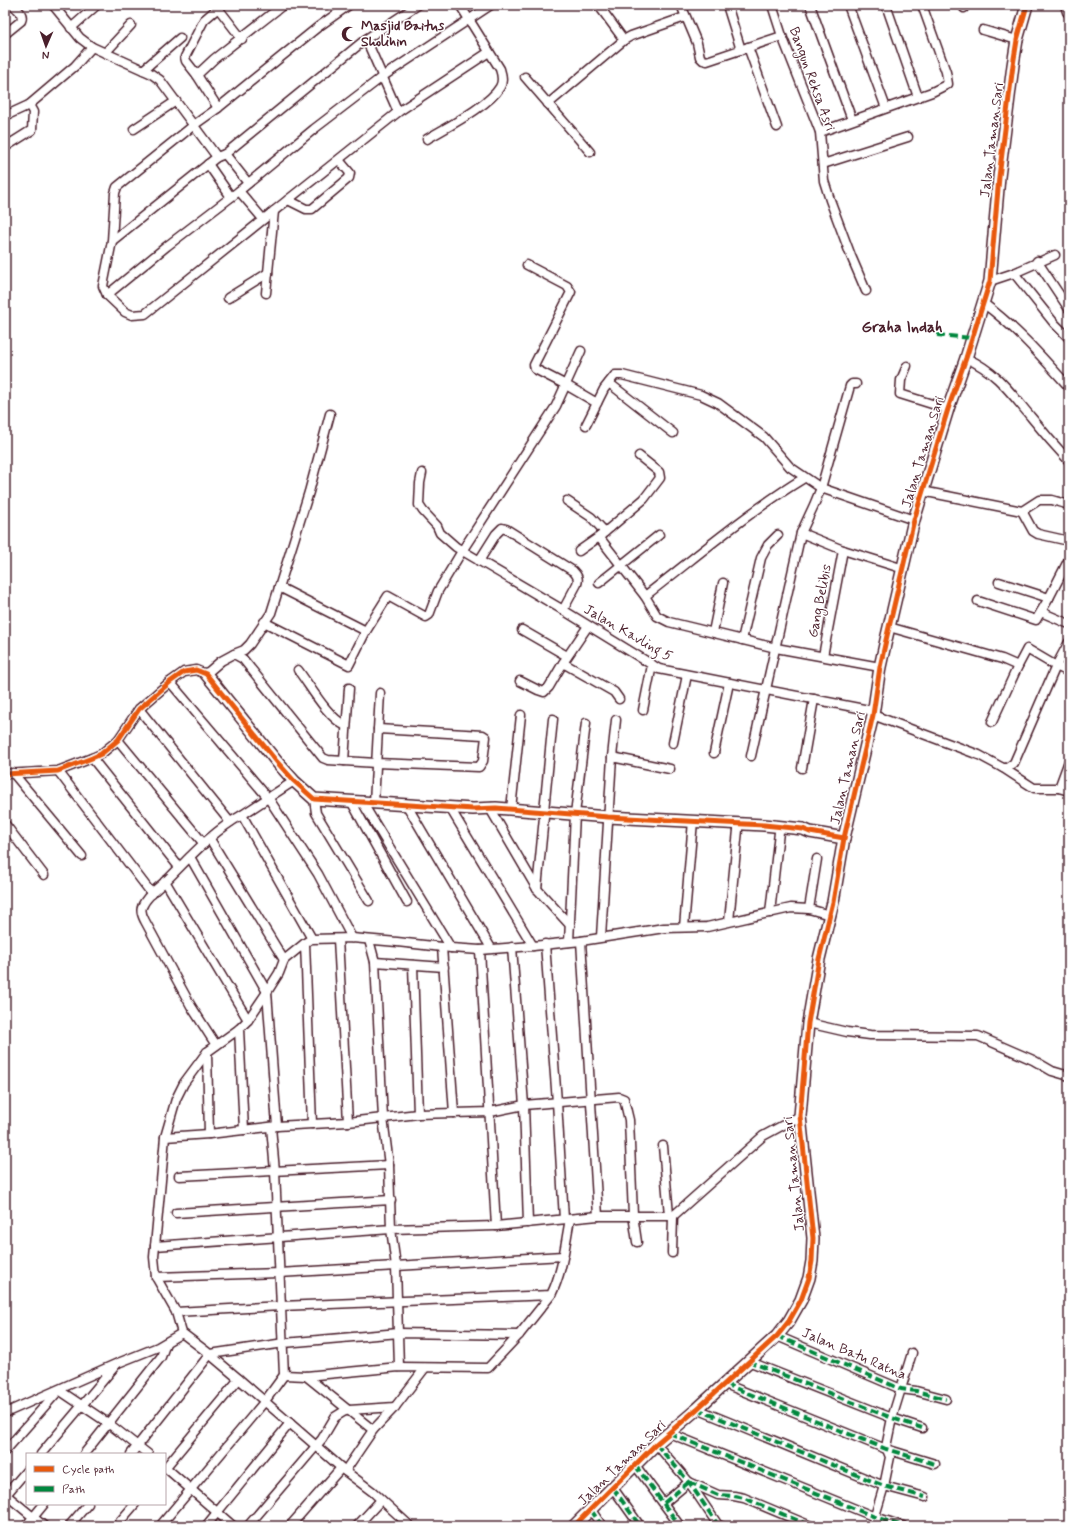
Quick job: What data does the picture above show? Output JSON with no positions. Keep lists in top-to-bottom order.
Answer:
{
  "streets": {
    "street": [
      "Bangun Reksa Asri",
      "Jalan Taman Sari",
      "Gang Belibis",
      "Jalan Kavling 5",
      "Jalan Batu Ratna"
    ]
  },
  "crossings": [
    ["Jalan Taman Sari", "Jalan Kavling 5"],
    ["Jalan Taman Sari", "Jalan Batu Ratna"]
  ],
  "districts": ["Graha Indah"],
  "places": {
    "mosque": ["Masjid Baitus Sholihin"]
  },
  "legend": ["Cycle path", "Path"],
  "north": "bottom"
}
